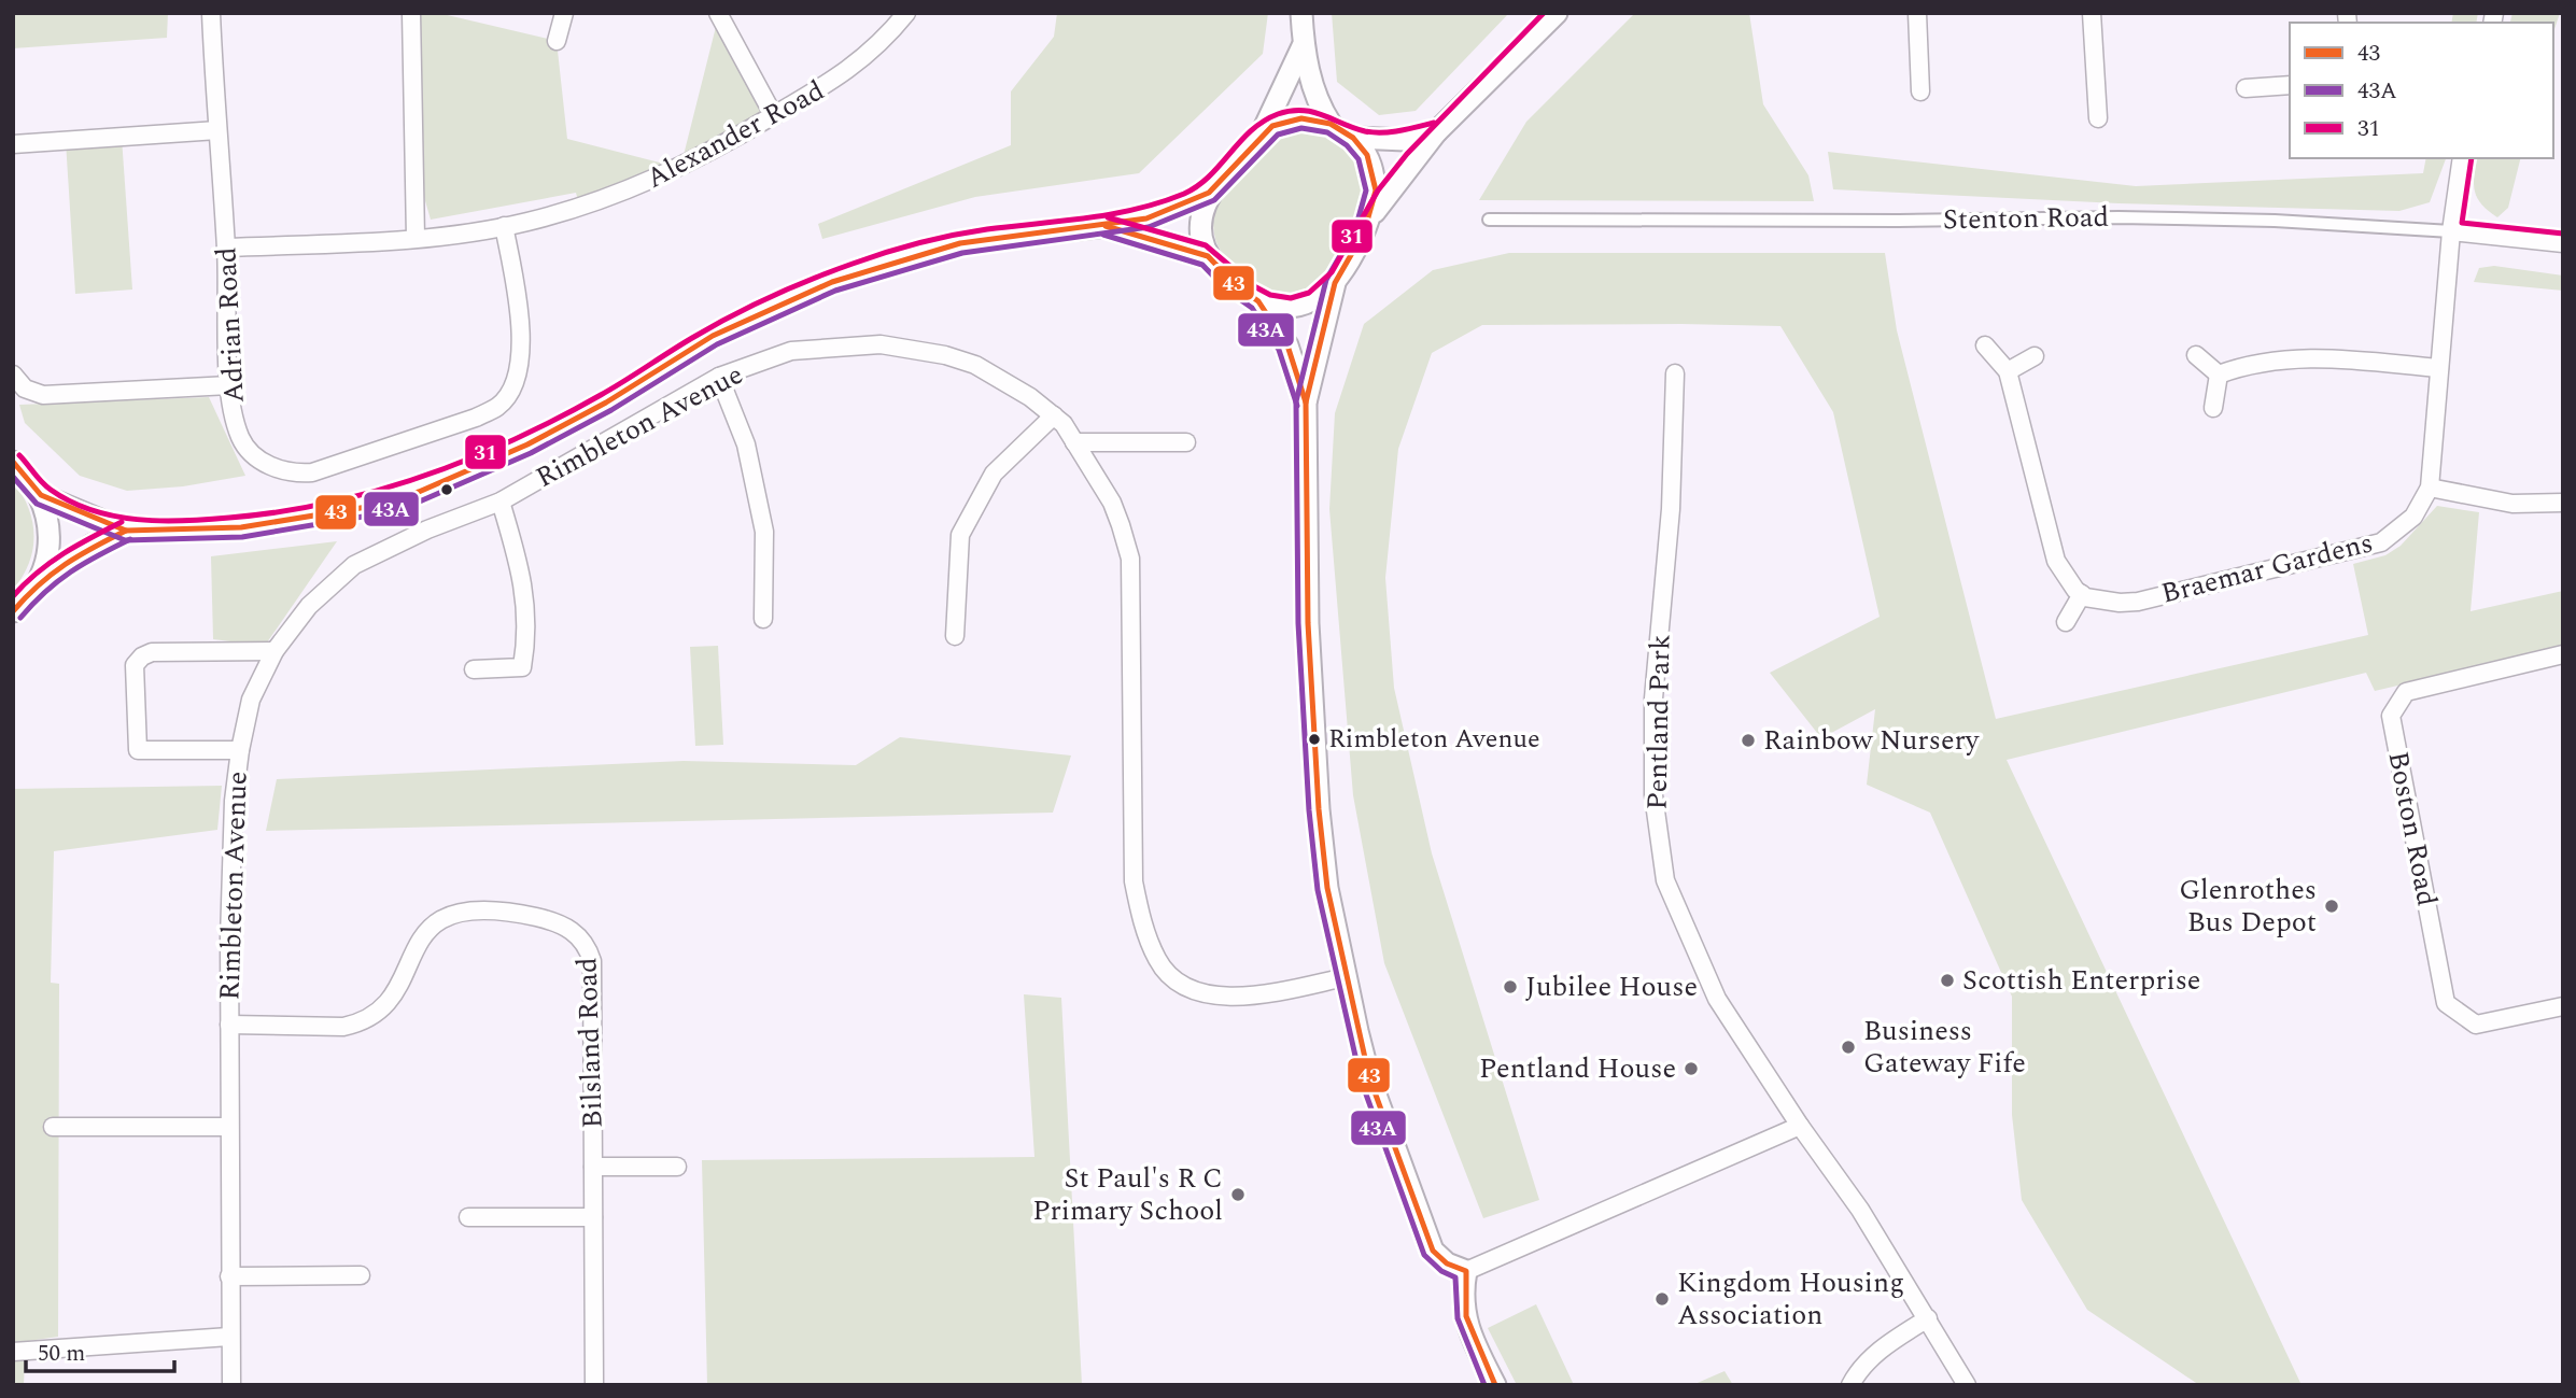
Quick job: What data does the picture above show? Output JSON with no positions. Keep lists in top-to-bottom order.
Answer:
{
  "streets": {
    "street": [
      "Alexander Road",
      "Stenton Road",
      "Adrian Road",
      "Rimbleton Avenue",
      "Braemar Gardens",
      "Pentland Park",
      "Boston Road",
      "Bilsland Road"
    ]
  },
  "crossings": [
    ["Alexander Road", "Adrian Road"],
    ["Stenton Road", "Braemar Gardens"],
    ["Rimbleton Avenue", "Bilsland Road"]
  ],
  "places": [
    "Rimbleton Avenue",
    "Rainbow Nursery",
    "Glenrothes Bus Depot",
    "Scottish Enterprise",
    "Jubilee House",
    "Business Gateway Fife",
    "Pentland House",
    "St Paul's R C Primary School",
    "Kingdom Housing Association"
  ],
  "lines": ["transit line 31", "transit line 43", "transit line 43A"],
  "legend": ["43", "43A", "31"],
  "scale_bar": "50 m"
}
